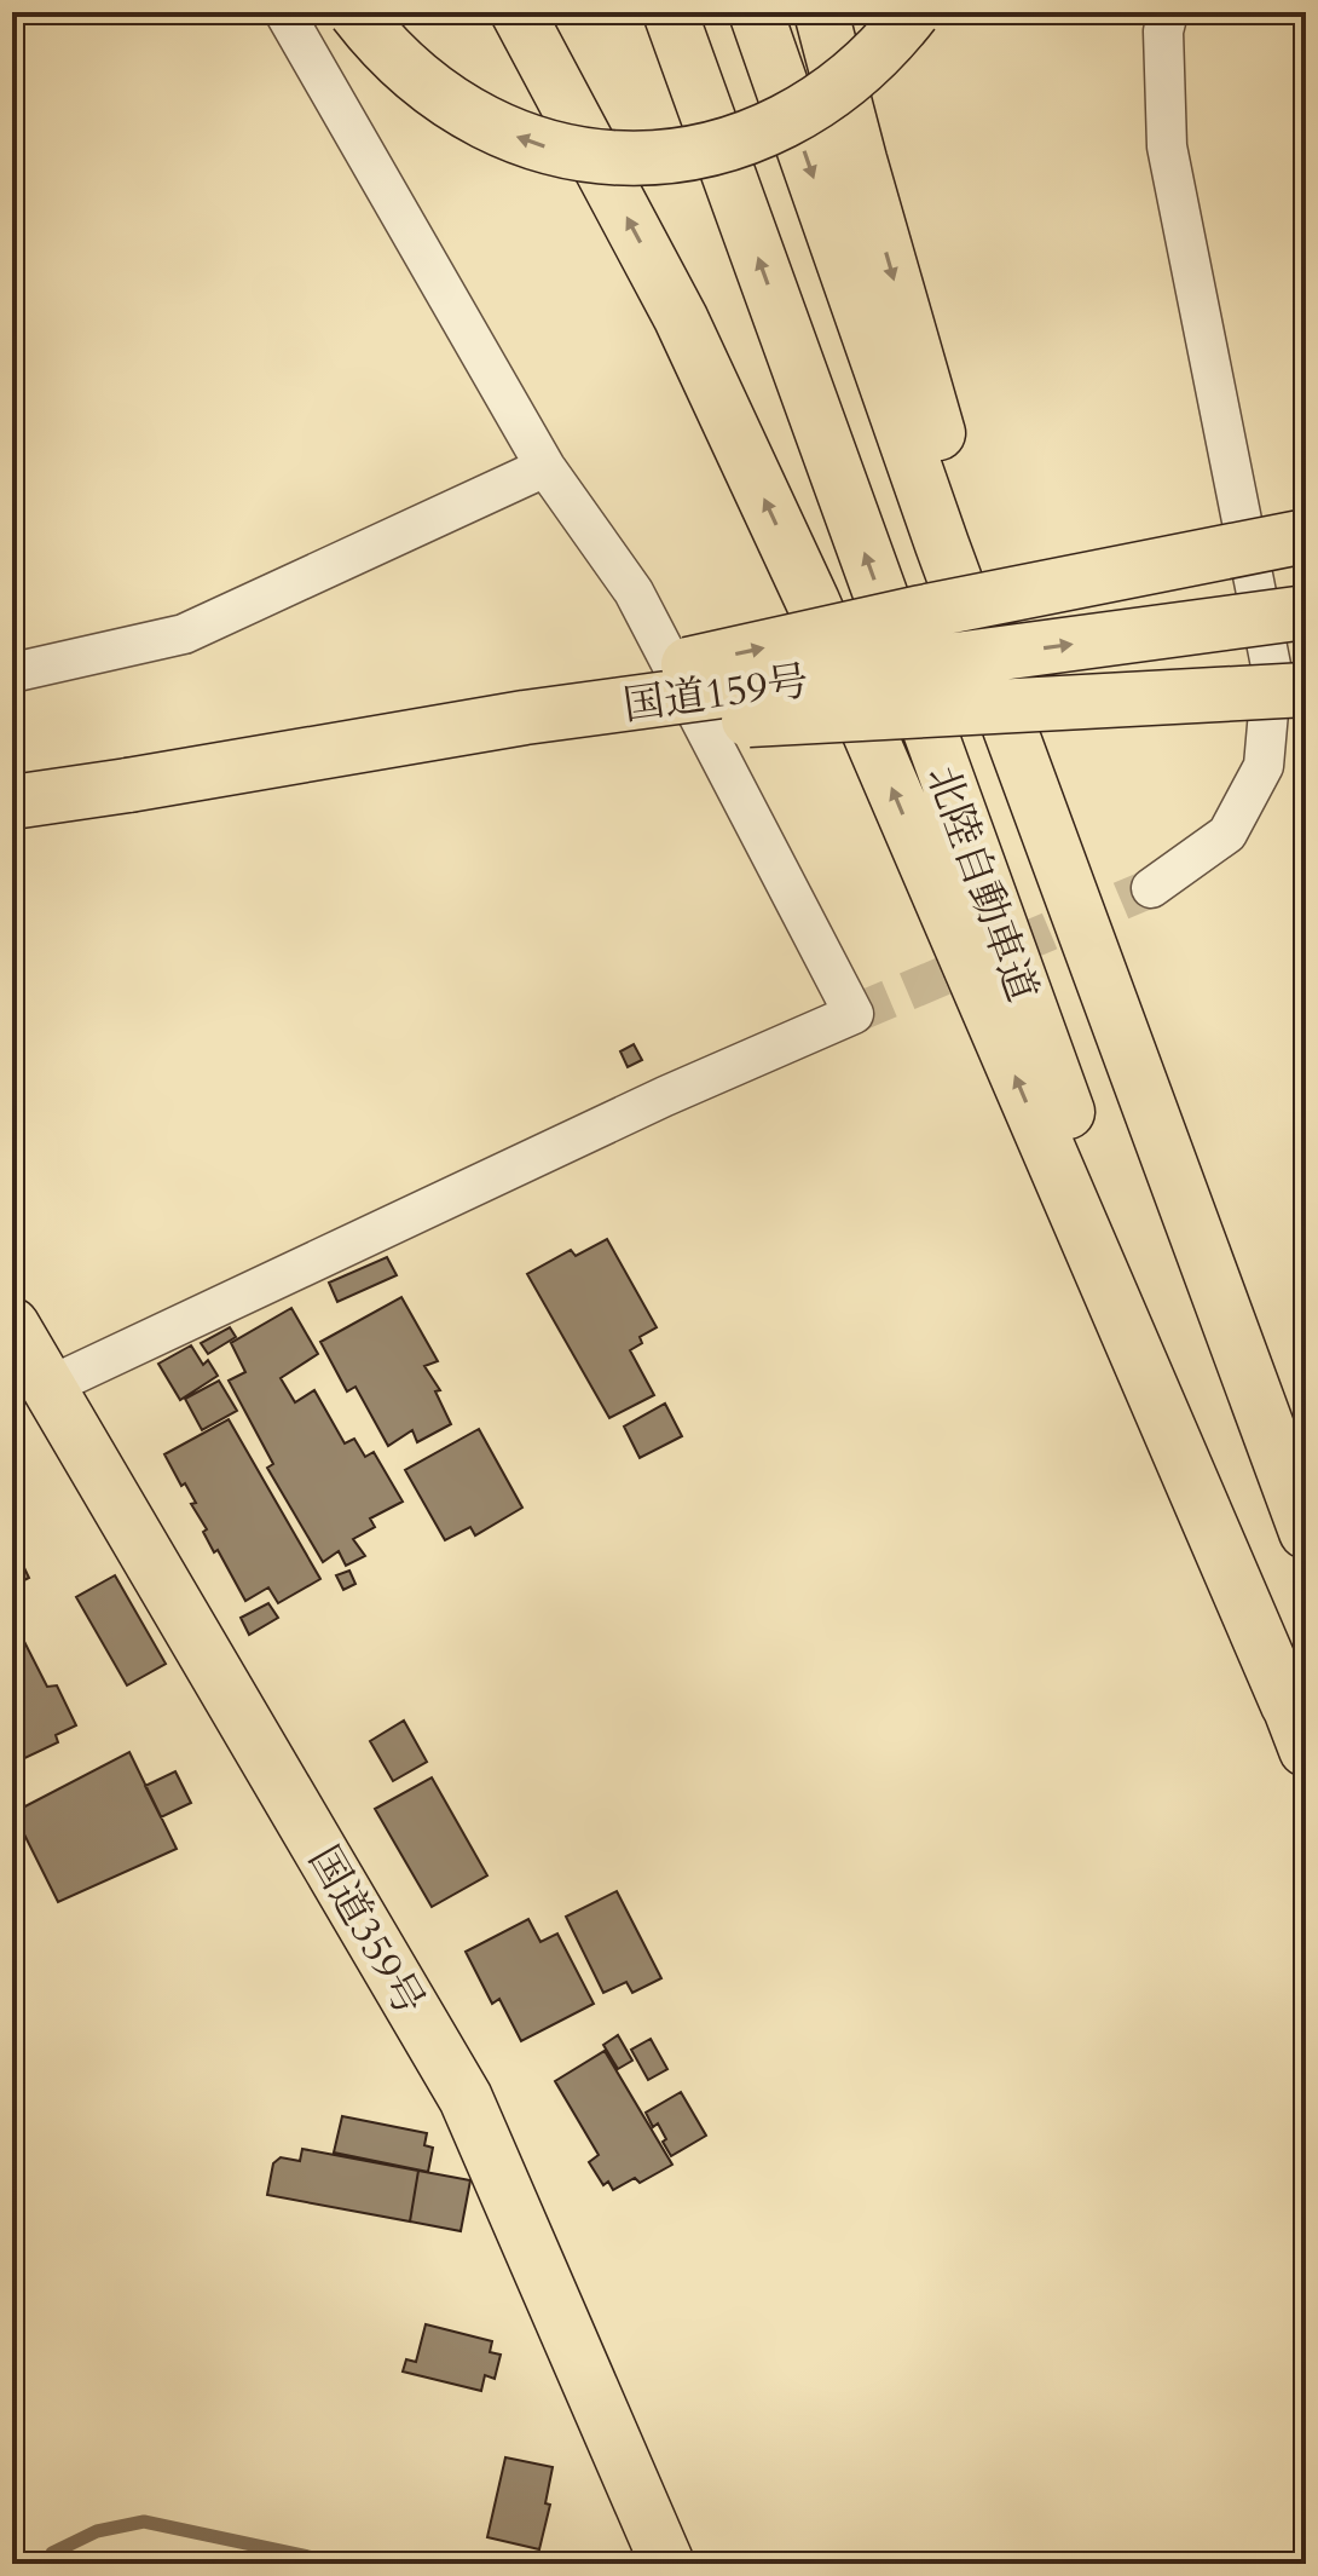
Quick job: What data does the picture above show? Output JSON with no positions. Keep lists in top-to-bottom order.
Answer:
{
  "streets": {
    "highway": ["国道159号", "北陸自動車道", "国道359号"]
  }
}
